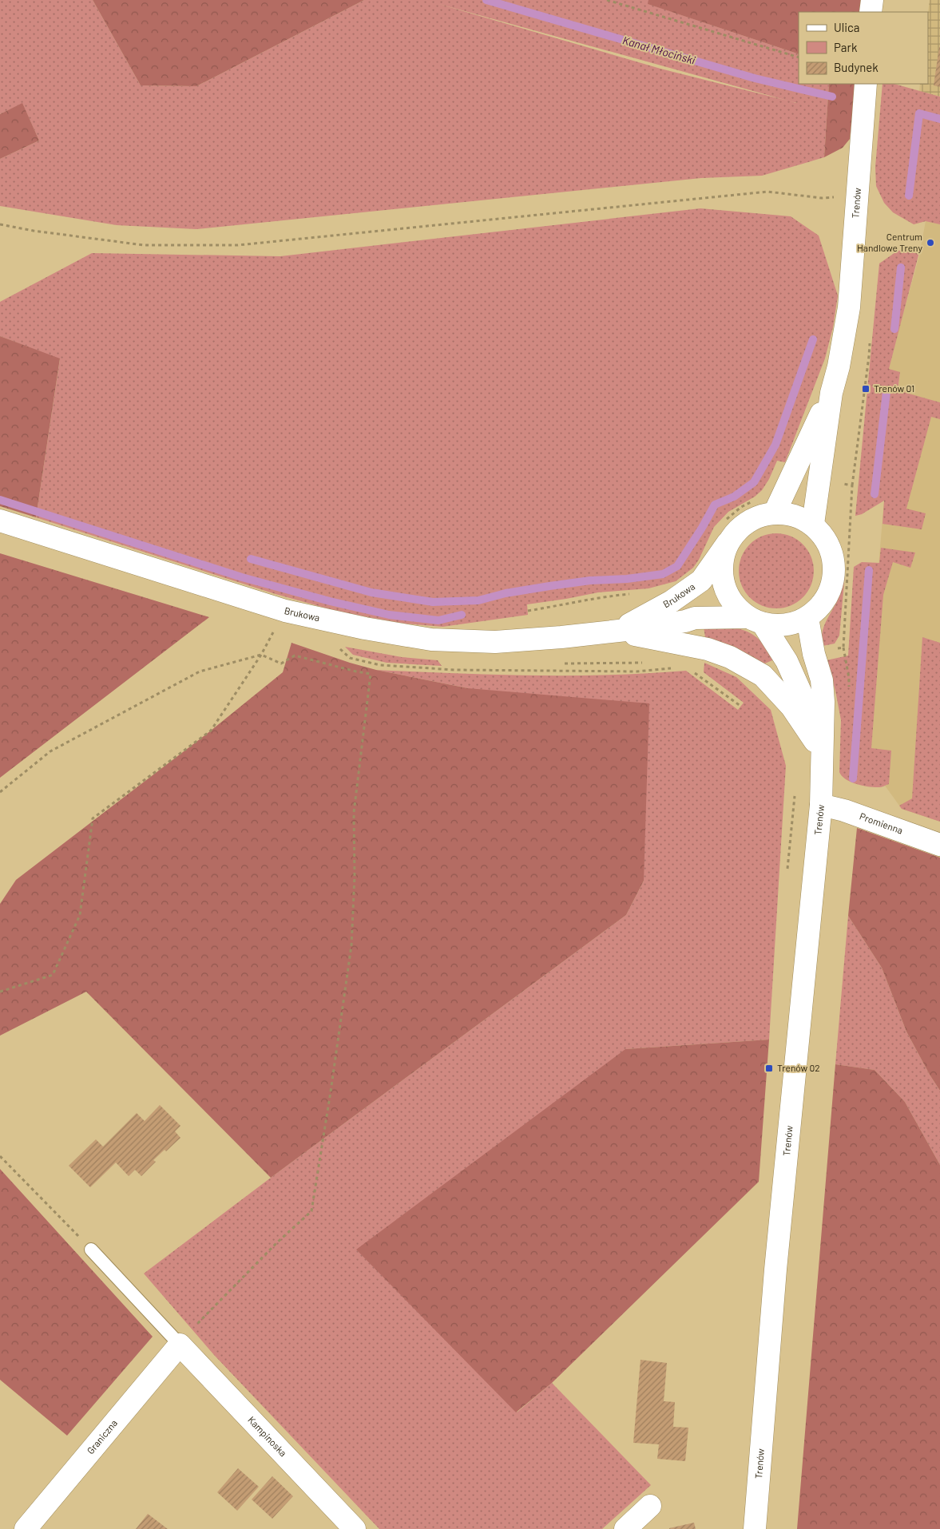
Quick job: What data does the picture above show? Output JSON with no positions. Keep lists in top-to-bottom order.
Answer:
{
  "streets": {
    "main road": [
      "Trenów",
      "Brukowa",
      "Promienna",
      "Graniczna",
      "Kampinoska"
    ]
  },
  "crossings": [
    ["Trenów", "Brukowa"],
    ["Trenów", "Promienna"],
    ["Graniczna", "Kampinoska"]
  ],
  "water": ["Kanał Młociński"],
  "places": {
    "other": ["Centrum Handlowe Treny"],
    "transit": ["Trenów 01", "Trenów 02"]
  },
  "legend": ["Ulica", "Park", "Budynek"]
}
